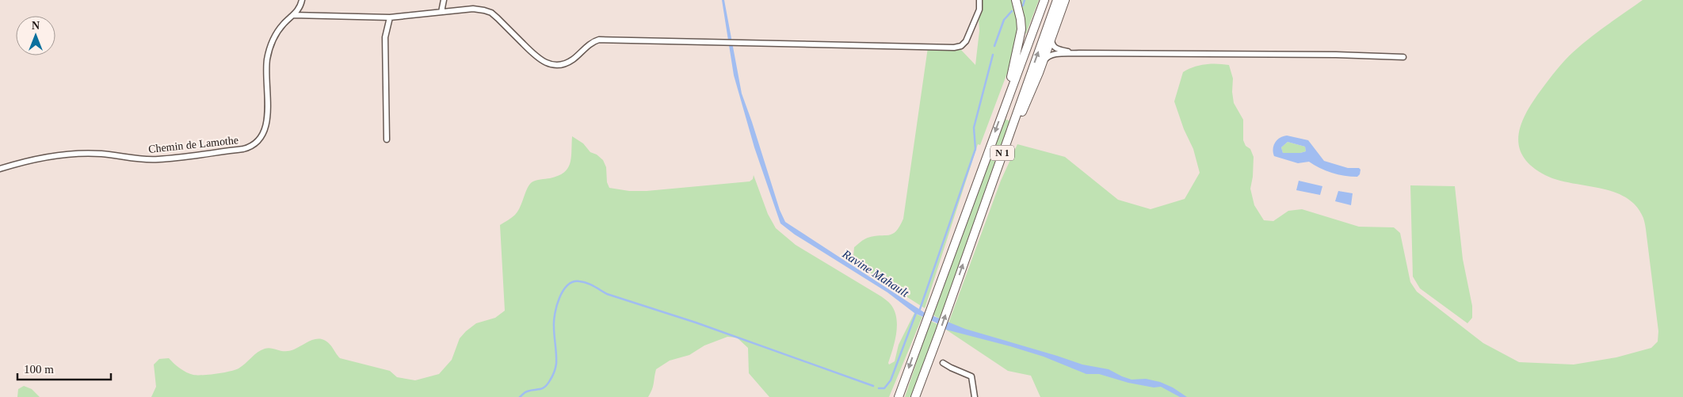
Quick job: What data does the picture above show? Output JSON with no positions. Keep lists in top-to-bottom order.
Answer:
{
  "streets": {
    "highway": ["N 1"],
    "street": ["Chemin de Lamothe"]
  },
  "water": ["Ravine Mahault"],
  "scale_bar": "100 m",
  "north": "top"
}
